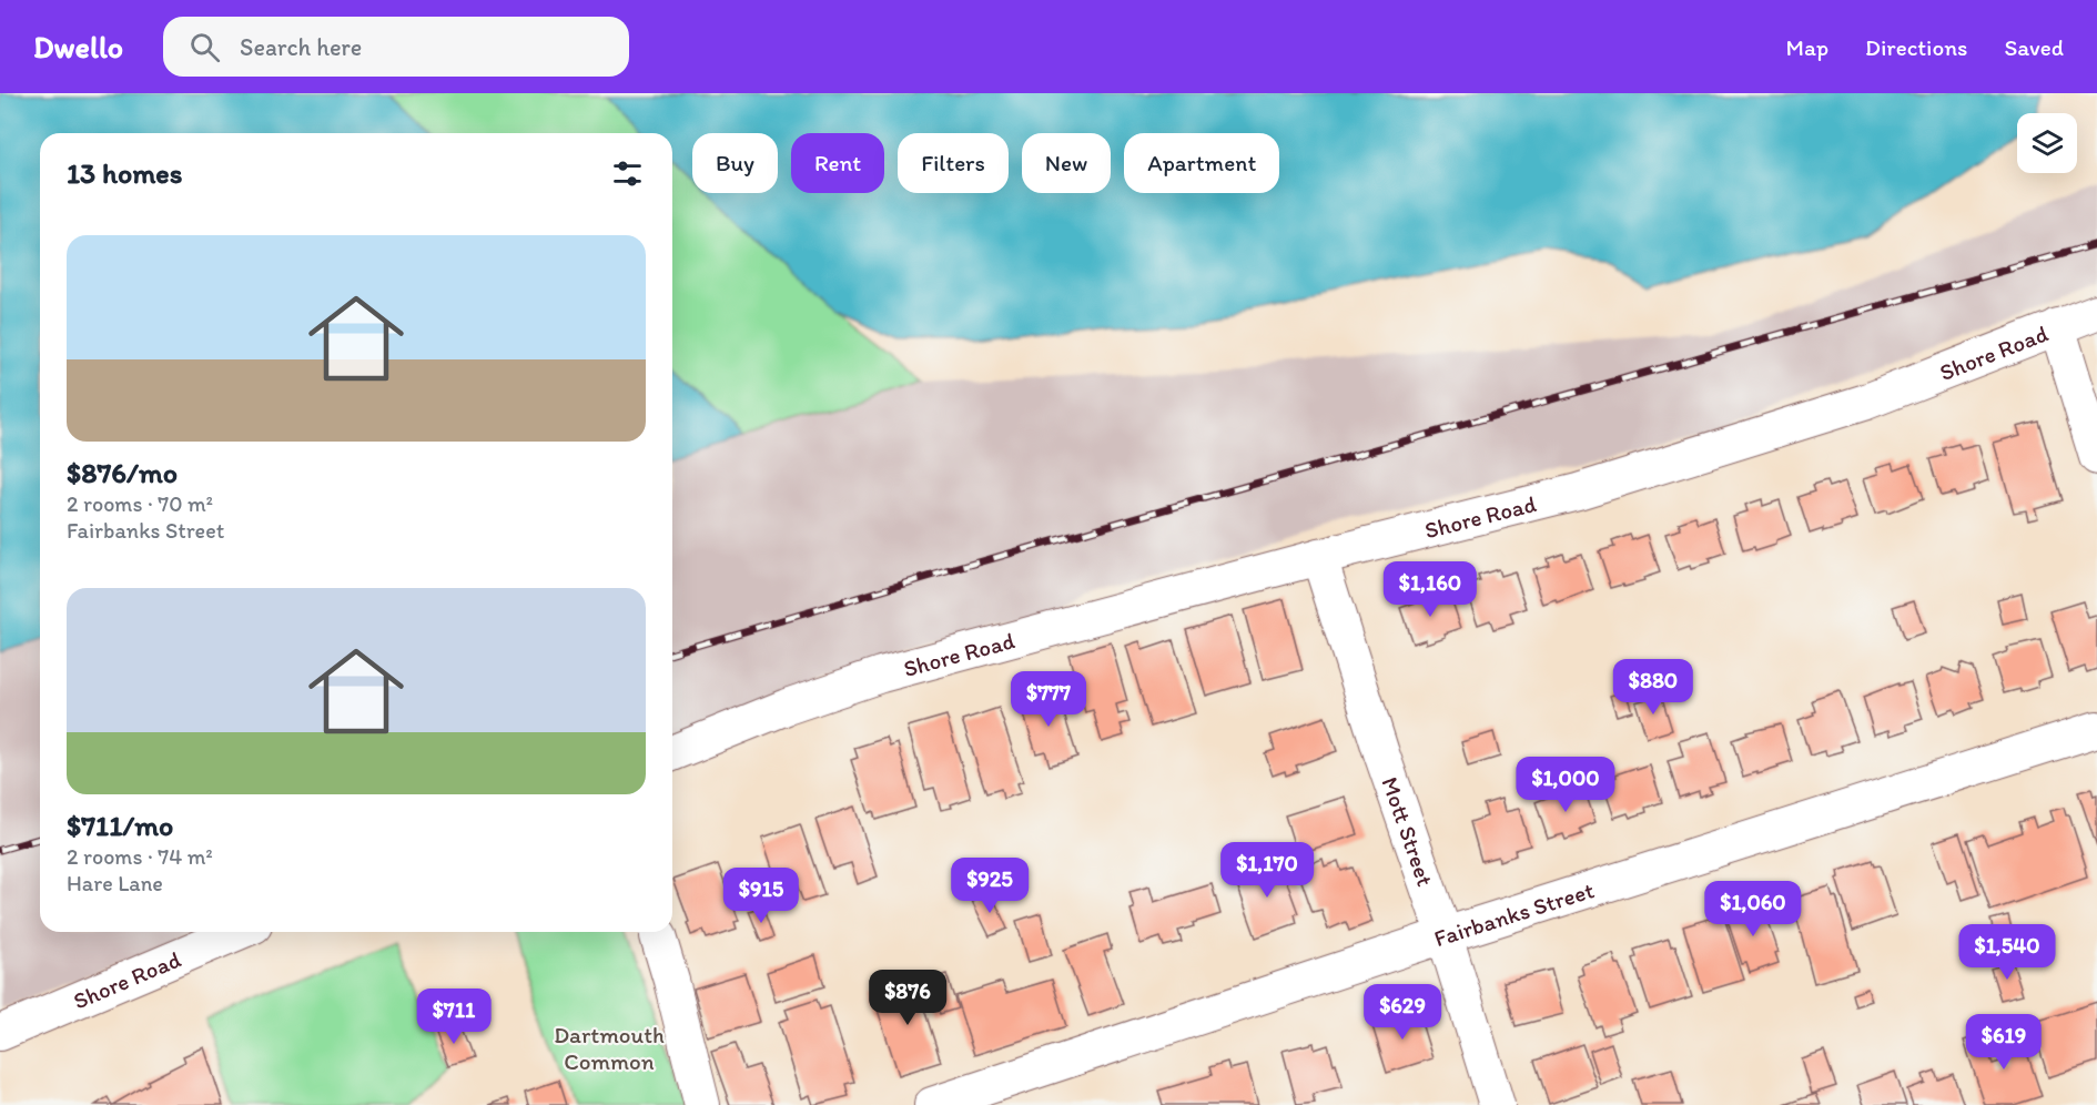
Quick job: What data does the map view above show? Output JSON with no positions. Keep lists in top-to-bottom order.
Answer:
{
  "streets": {
    "street": ["Shore Road", "Mott Street", "Fairbanks Street"]
  },
  "crossings": [
    ["Shore Road", "Mott Street"],
    ["Mott Street", "Fairbanks Street"]
  ],
  "parks": ["Dartmouth Common"],
  "page": {
    "header": "Dwello",
    "search": "Search here",
    "nav": ["Map", "Directions", "Saved"],
    "chip": [
      "Buy",
      "Rent",
      "Filters",
      "New",
      "Apartment"
    ],
    "heading": "13 homes",
    "list": [
      {
        "name": "$876/mo",
        "note": "2 rooms · 70 m² · Fairbanks Street"
      },
      {
        "name": "$711/mo",
        "note": "2 rooms · 74 m² · Hare Lane"
      }
    ],
    "price": [
      "$1,160",
      "$880",
      "$777",
      "$1,000",
      "$1,170",
      "$925",
      "$915",
      "$1,060",
      "$1,540",
      "$876",
      "$629",
      "$711",
      "$619"
    ]
  }
}
